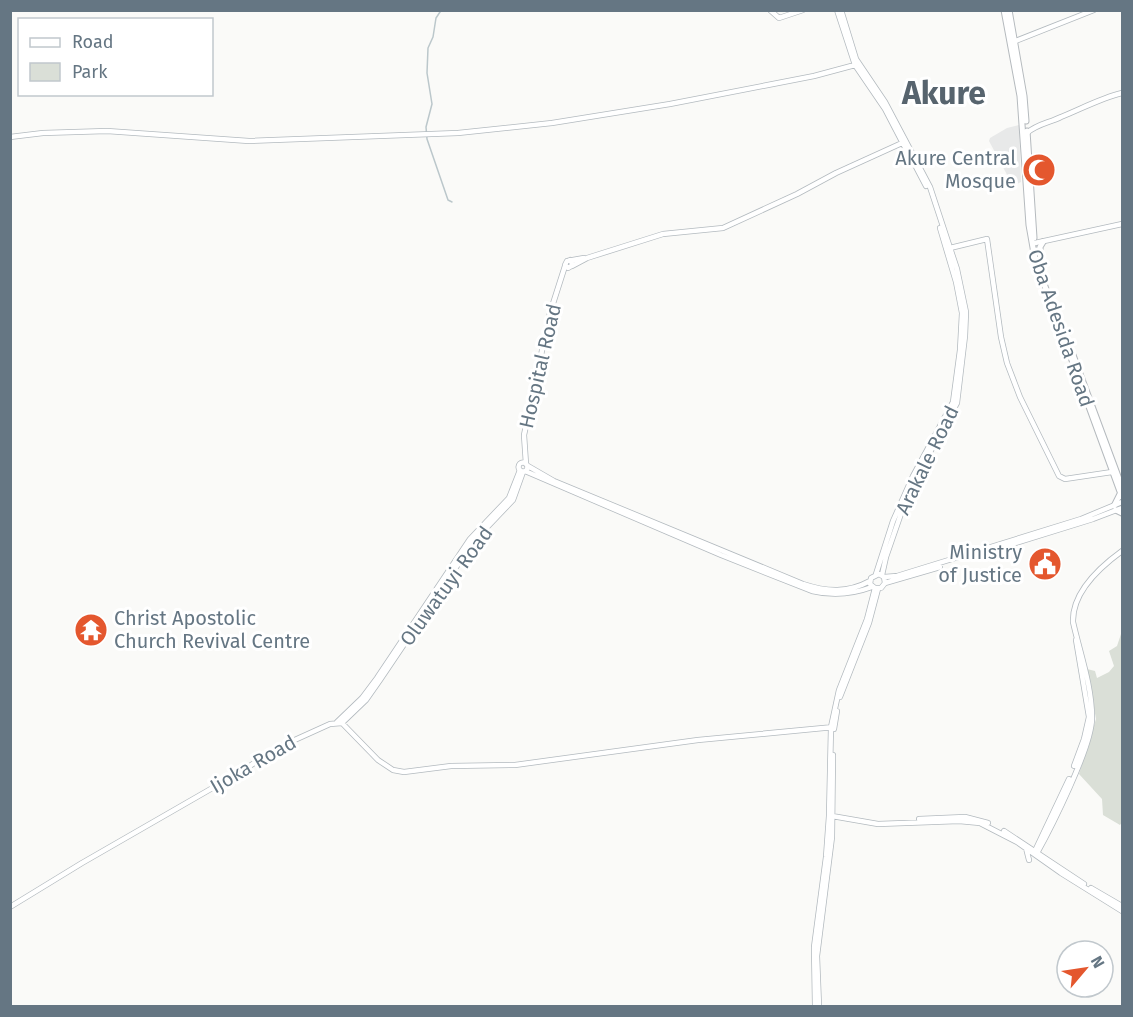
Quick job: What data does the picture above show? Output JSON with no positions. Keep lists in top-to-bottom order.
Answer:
{
  "streets": {
    "main road": ["Oba Adesida Road"],
    "street": [
      "Hospital Road",
      "Arakale Road",
      "Oluwatuyi Road",
      "Ijoka Road"
    ]
  },
  "crossings": [
    ["Oluwatuyi Road", "Ijoka Road"]
  ],
  "districts": ["Akure"],
  "places": {
    "mosque": ["Akure Central Mosque"],
    "public building": ["Ministry of Justice"],
    "temple": ["Christ Apostolic Church Revival Centre"]
  },
  "legend": ["Road", "Park"],
  "north": "top right"
}
